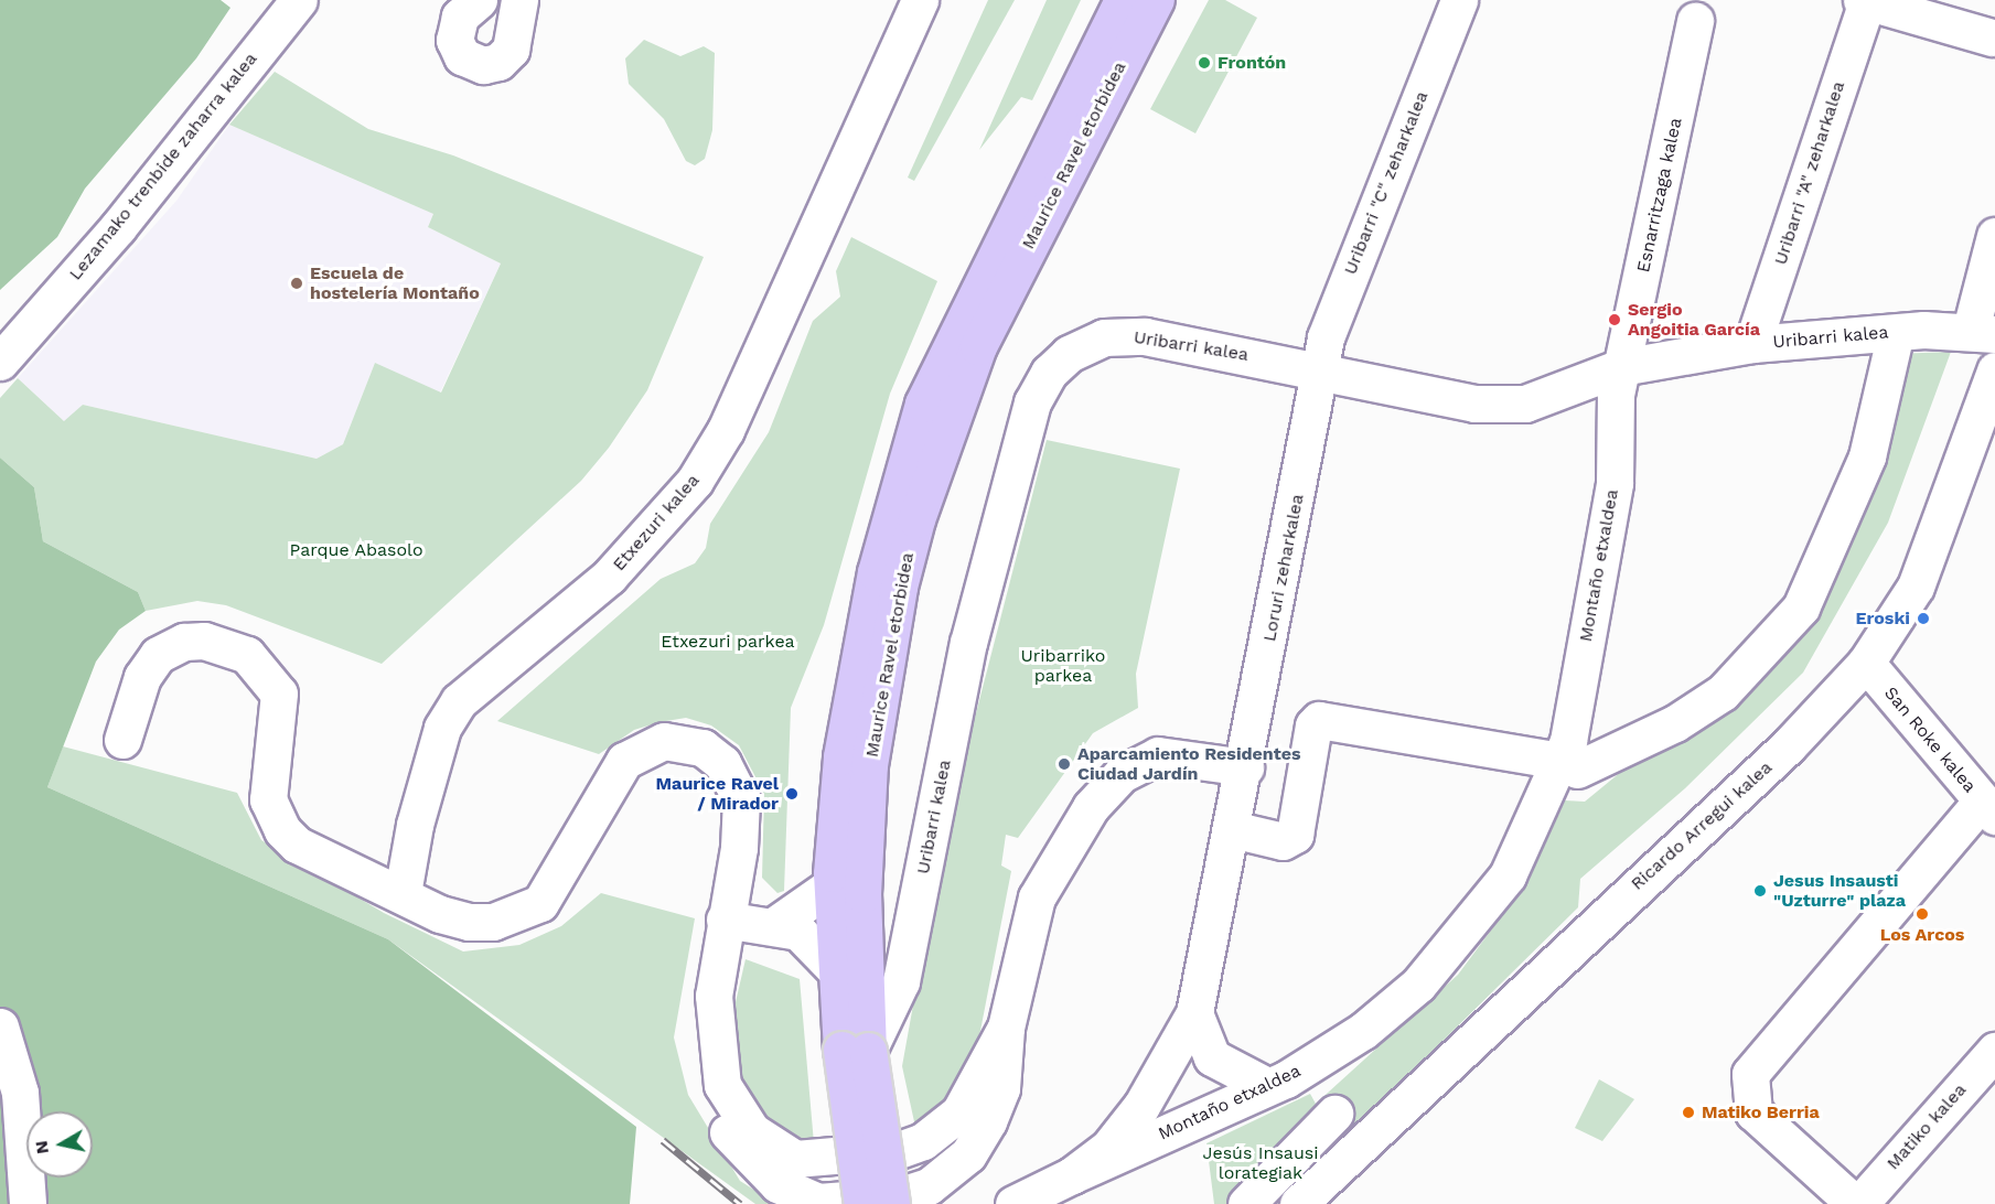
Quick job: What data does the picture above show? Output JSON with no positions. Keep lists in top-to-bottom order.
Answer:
{
  "streets": {
    "main road": ["Maurice Ravel etorbidea"],
    "street": [
      "Lezamako trenbide zaharra kalea",
      "Uribarri \"A\" zeharkalea",
      "Uribarri \"C\" zeharkalea",
      "Esnarritzaga kalea",
      "Uribarri kalea",
      "Etxezuri kalea",
      "Montaño etxaldea",
      "Loruri zeharkalea",
      "San Roke kalea",
      "Ricardo Arregui kalea",
      "Matiko kalea"
    ]
  },
  "crossings": [
    ["Maurice Ravel etorbidea", "Uribarri kalea"],
    ["Uribarri \"A\" zeharkalea", "Uribarri kalea"],
    ["Uribarri \"C\" zeharkalea", "Uribarri kalea"],
    ["Uribarri \"C\" zeharkalea", "Loruri zeharkalea"],
    ["Esnarritzaga kalea", "Uribarri kalea"],
    ["Esnarritzaga kalea", "Montaño etxaldea"],
    ["Uribarri kalea", "Montaño etxaldea"],
    ["Uribarri kalea", "Loruri zeharkalea"],
    ["Montaño etxaldea", "Loruri zeharkalea"],
    ["San Roke kalea", "Ricardo Arregui kalea"]
  ],
  "parks": [
    "Parque Abasolo",
    "Etxezuri parkea",
    "Uribarriko parkea",
    "Jesús Insausi lorategiak"
  ],
  "places": [
    "Frontón",
    "Escuela de hostelería Montaño",
    "Sergio Angoitia García",
    "Eroski",
    "Aparcamiento Residentes Ciudad Jardín",
    "Maurice Ravel / Mirador",
    "Jesus Insausti \"Uzturre\" plaza",
    "Los Arcos",
    "Matiko Berria"
  ],
  "north": "left"
}
